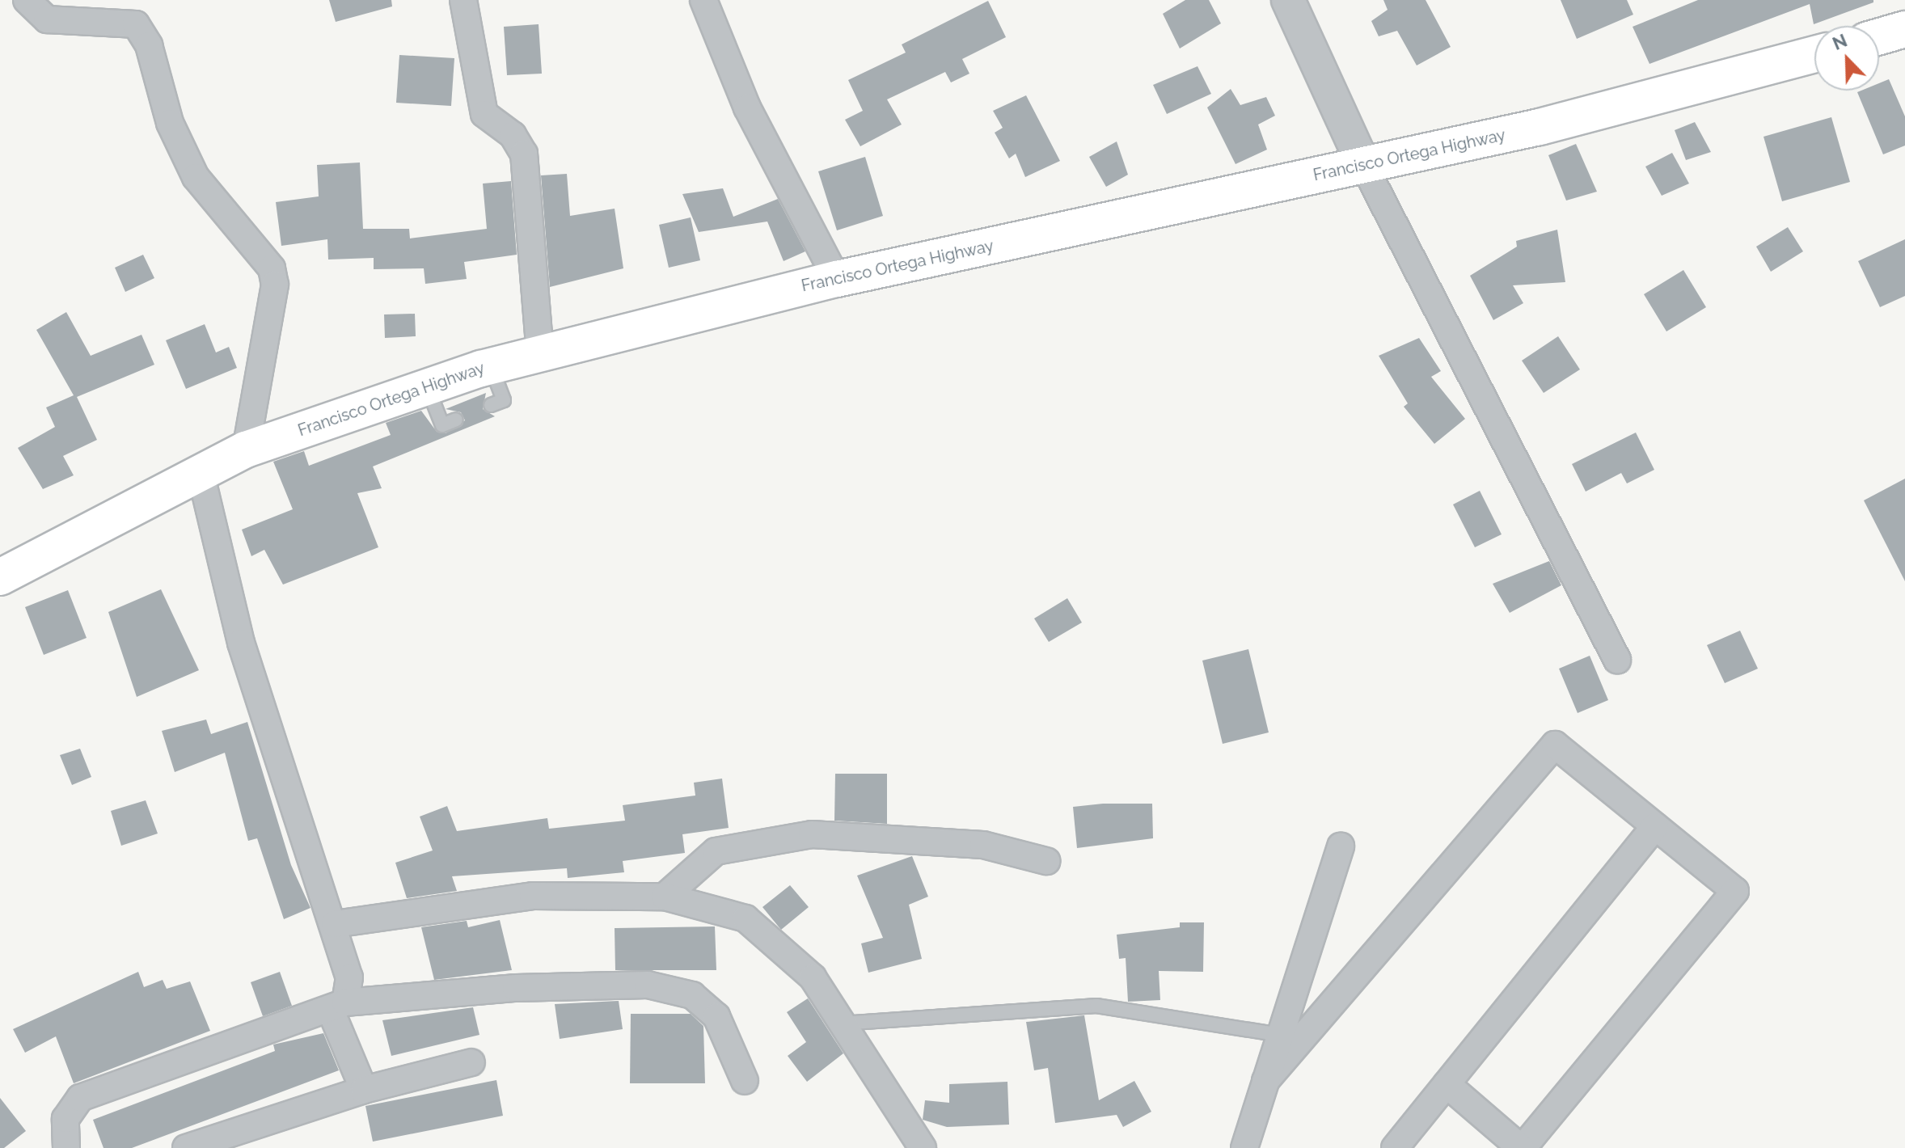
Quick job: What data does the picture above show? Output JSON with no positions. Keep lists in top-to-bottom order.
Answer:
{
  "streets": {
    "main road": ["Francisco Ortega Highway"]
  },
  "north": "top left"
}
